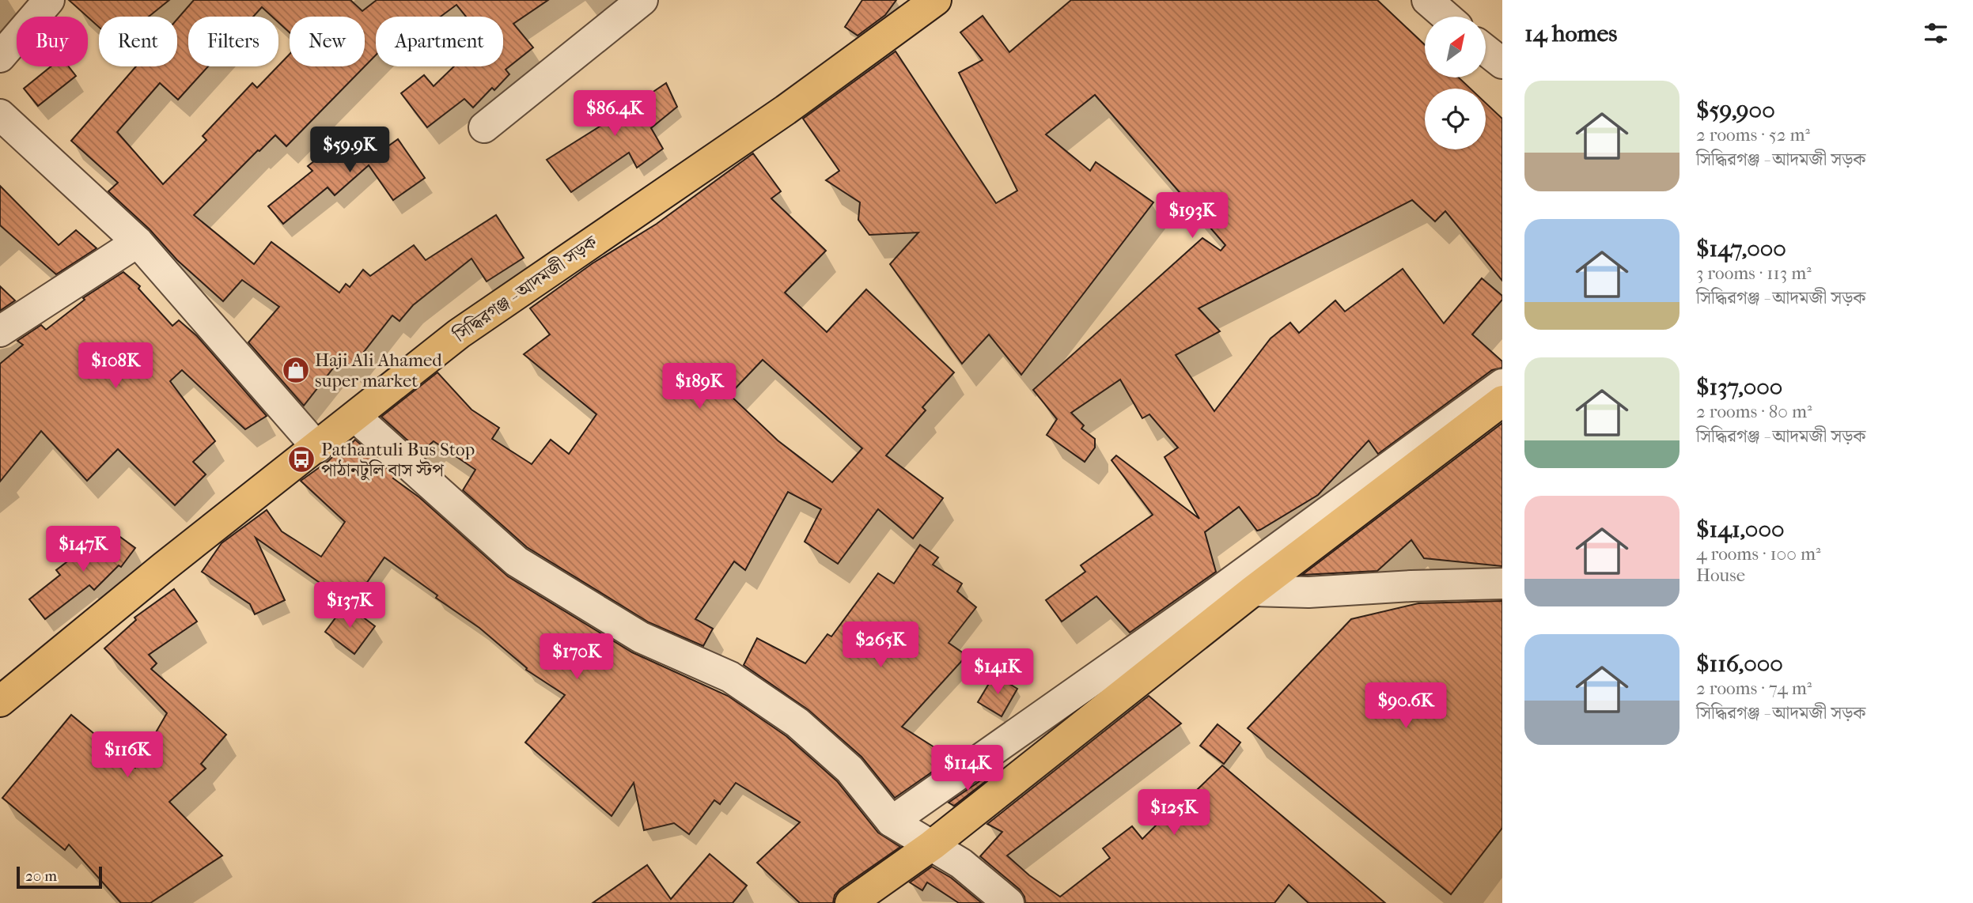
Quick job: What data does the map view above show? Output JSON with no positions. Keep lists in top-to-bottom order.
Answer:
{
  "streets": {
    "main road": ["সিদ্ধিরগঞ্জ - আদমজী সড়ক"]
  },
  "places": {
    "shop": ["Haji Ali Ahamed super market"],
    "bus stop": ["Pathantuli Bus Stop পাঠানটুলি বাস স্টপ"]
  },
  "scale_bar": "20 m",
  "north": "top right",
  "page": {
    "heading": "14 homes",
    "chip": [
      "Buy",
      "Rent",
      "Filters",
      "New",
      "Apartment"
    ],
    "list": [
      {
        "name": "$59,900",
        "note": "2 rooms · 52 m² · সিদ্ধিরগঞ্জ - আদমজী সড়ক"
      },
      {
        "name": "$147,000",
        "note": "3 rooms · 113 m² · সিদ্ধিরগঞ্জ - আদমজী সড়ক"
      },
      {
        "name": "$137,000",
        "note": "2 rooms · 80 m² · সিদ্ধিরগঞ্জ - আদমজী সড়ক"
      },
      {
        "name": "$141,000",
        "note": "4 rooms · 100 m² · House"
      },
      {
        "name": "$116,000",
        "note": "2 rooms · 74 m² · সিদ্ধিরগঞ্জ - আদমজী সড়ক"
      }
    ],
    "price": [
      "$86.4K",
      "$59.9K",
      "$193K",
      "$108K",
      "$189K",
      "$147K",
      "$137K",
      "$265K",
      "$170K",
      "$141K",
      "$90.6K",
      "$116K",
      "$114K",
      "$125K"
    ],
    "scale": "20 m"
  }
}
